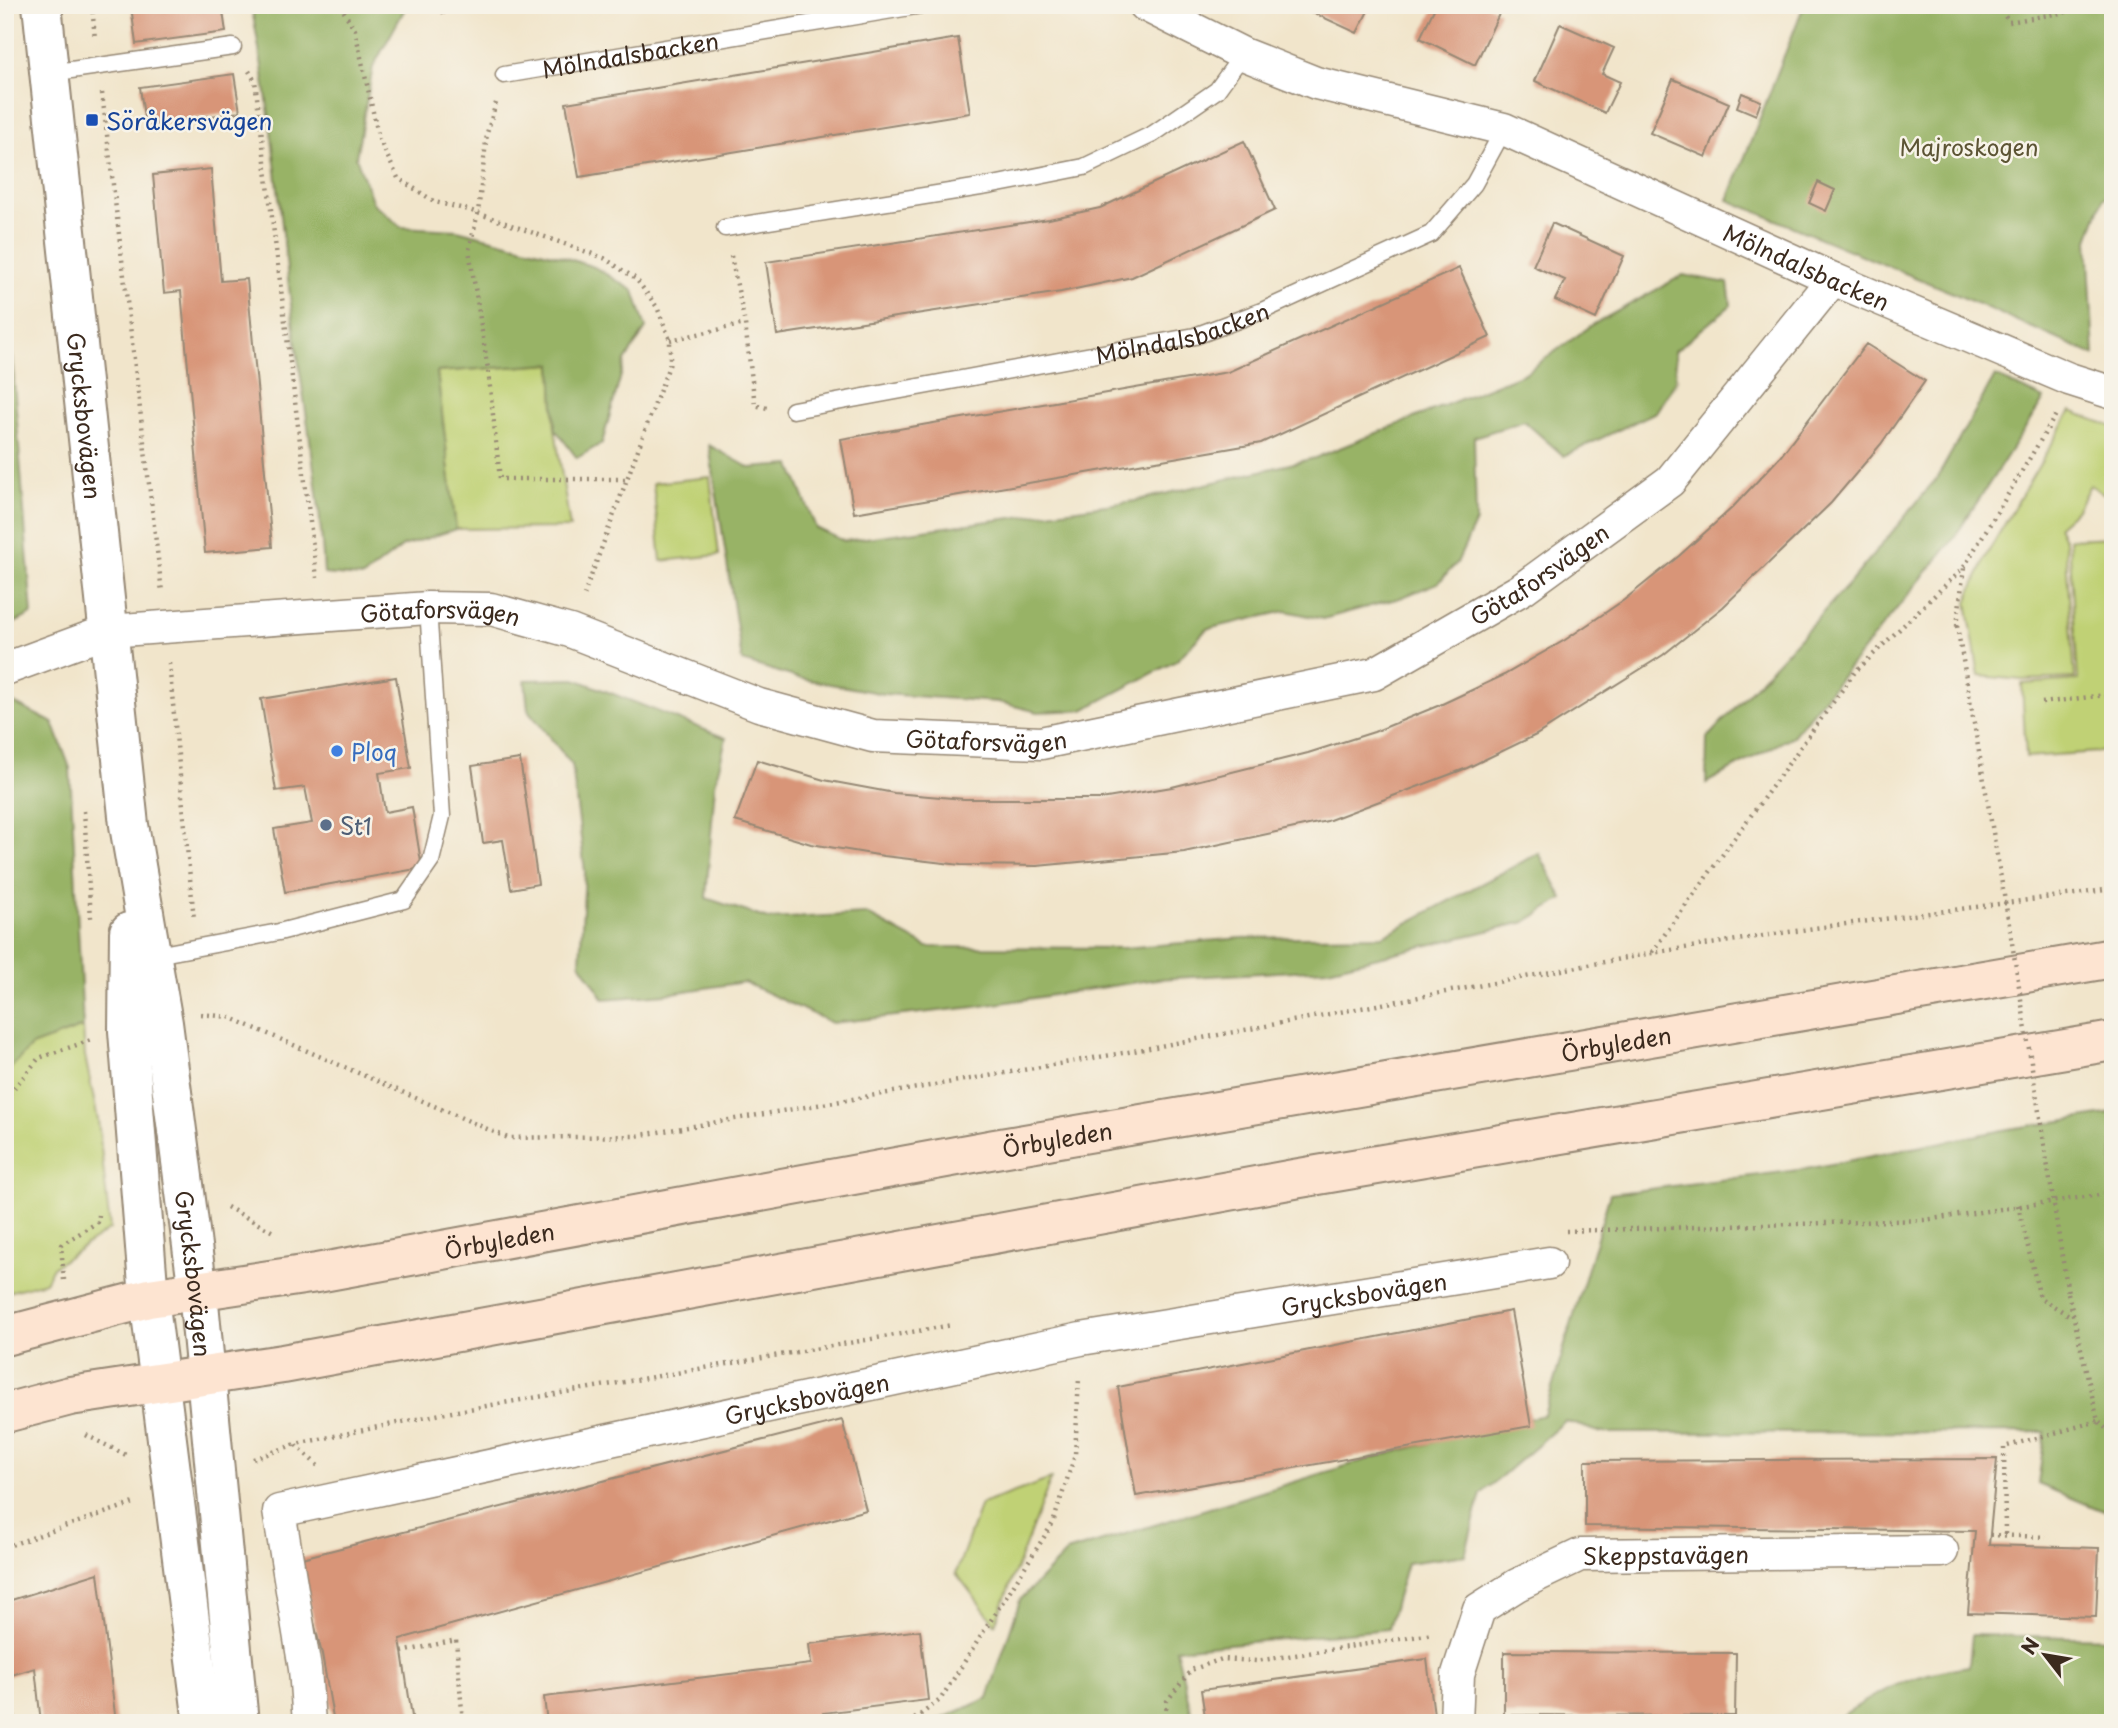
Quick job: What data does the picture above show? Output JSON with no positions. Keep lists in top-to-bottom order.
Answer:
{
  "streets": {
    "main road": ["Örbyleden"],
    "street": [
      "Mölndalsbacken",
      "Grycksbovägen",
      "Götaforsvägen",
      "Skeppstavägen"
    ]
  },
  "crossings": [
    ["Mölndalsbacken", "Götaforsvägen"],
    ["Grycksbovägen", "Götaforsvägen"],
    ["Grycksbovägen", "Örbyleden"]
  ],
  "parks": ["Majroskogen"],
  "places": {
    "transit": ["Söråkersvägen"],
    "other": ["Ploq", "St1"]
  },
  "north": "top left"
}
